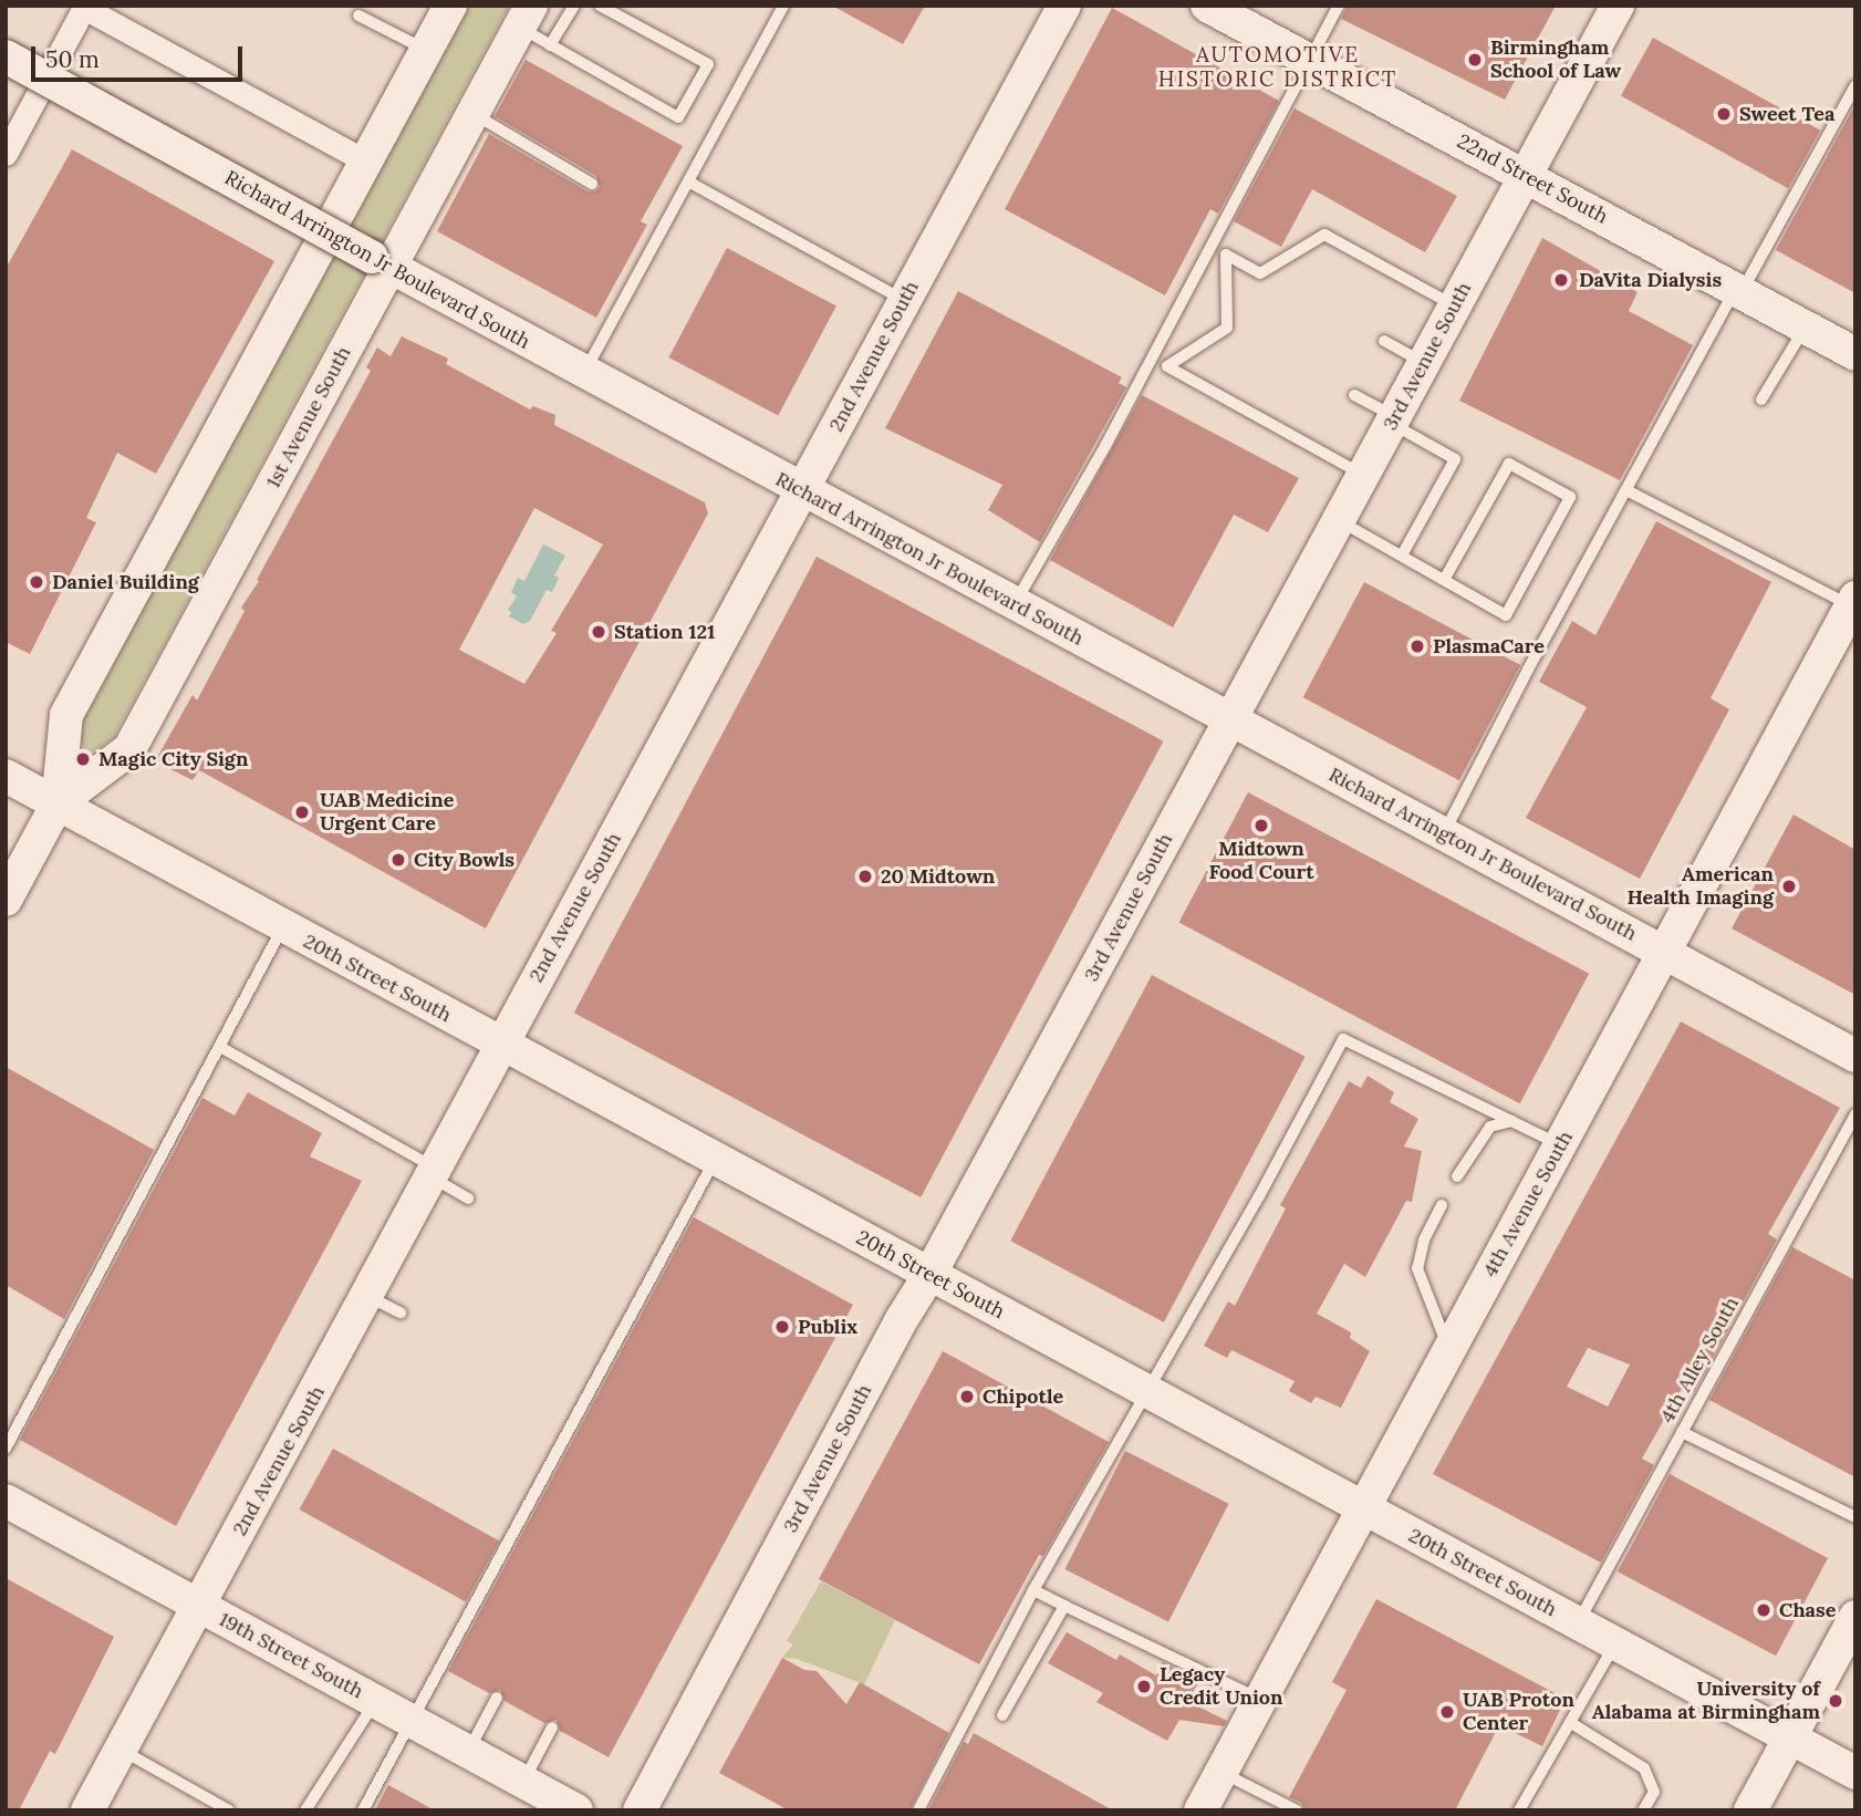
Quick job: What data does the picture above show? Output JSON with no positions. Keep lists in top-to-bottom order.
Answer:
{
  "streets": {
    "street": [
      "22nd Street South",
      "Richard Arrington Jr Boulevard South",
      "2nd Avenue South",
      "3rd Avenue South",
      "1st Avenue South",
      "20th Street South",
      "4th Avenue South",
      "19th Street South"
    ],
    "lane": ["4th Alley South"]
  },
  "crossings": [
    ["22nd Street South", "3rd Avenue South"],
    ["Richard Arrington Jr Boulevard South", "2nd Avenue South"],
    ["Richard Arrington Jr Boulevard South", "3rd Avenue South"],
    ["Richard Arrington Jr Boulevard South", "1st Avenue South"],
    ["Richard Arrington Jr Boulevard South", "4th Avenue South"],
    ["2nd Avenue South", "20th Street South"],
    ["2nd Avenue South", "19th Street South"],
    ["3rd Avenue South", "20th Street South"],
    ["1st Avenue South", "20th Street South"],
    ["20th Street South", "4th Avenue South"],
    ["20th Street South", "4th Alley South"]
  ],
  "districts": ["AUTOMOTIVE HISTORIC DISTRICT"],
  "places": [
    "Birmingham School of Law",
    "Sweet Tea",
    "DaVita Dialysis",
    "Daniel Building",
    "Station 121",
    "PlasmaCare",
    "Magic City Sign",
    "UAB Medicine Urgent Care",
    "Midtown Food Court",
    "City Bowls",
    "20 Midtown",
    "American Health Imaging",
    "Publix",
    "Chipotle",
    "Chase",
    "Legacy Credit Union",
    "University of Alabama at Birmingham",
    "UAB Proton Center"
  ],
  "scale_bar": "50 m"
}
